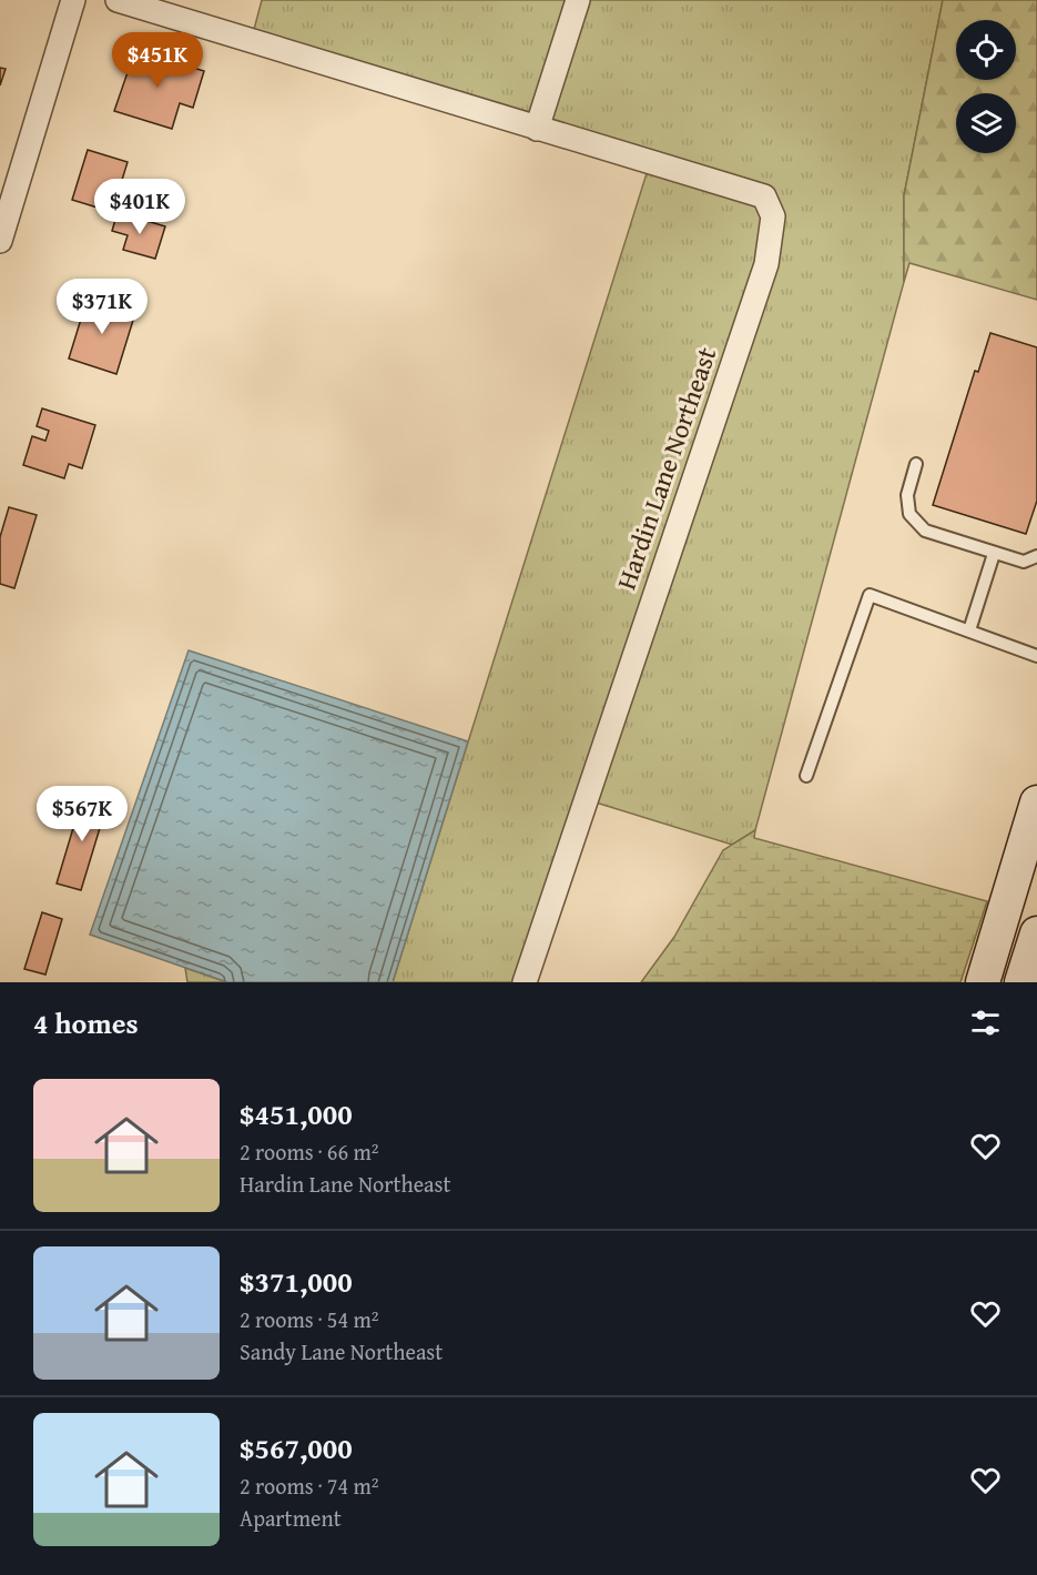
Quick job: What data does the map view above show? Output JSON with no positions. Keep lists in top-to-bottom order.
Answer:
{
  "streets": {
    "street": ["Hardin Lane Northeast"]
  },
  "page": {
    "price": [
      "$451K",
      "$401K",
      "$371K",
      "$567K"
    ],
    "heading": "4 homes",
    "list": [
      {
        "name": "$451,000",
        "note": "2 rooms · 66 m² · Hardin Lane Northeast"
      },
      {
        "name": "$371,000",
        "note": "2 rooms · 54 m² · Sandy Lane Northeast"
      },
      {
        "name": "$567,000",
        "note": "2 rooms · 74 m² · Apartment"
      }
    ]
  }
}
